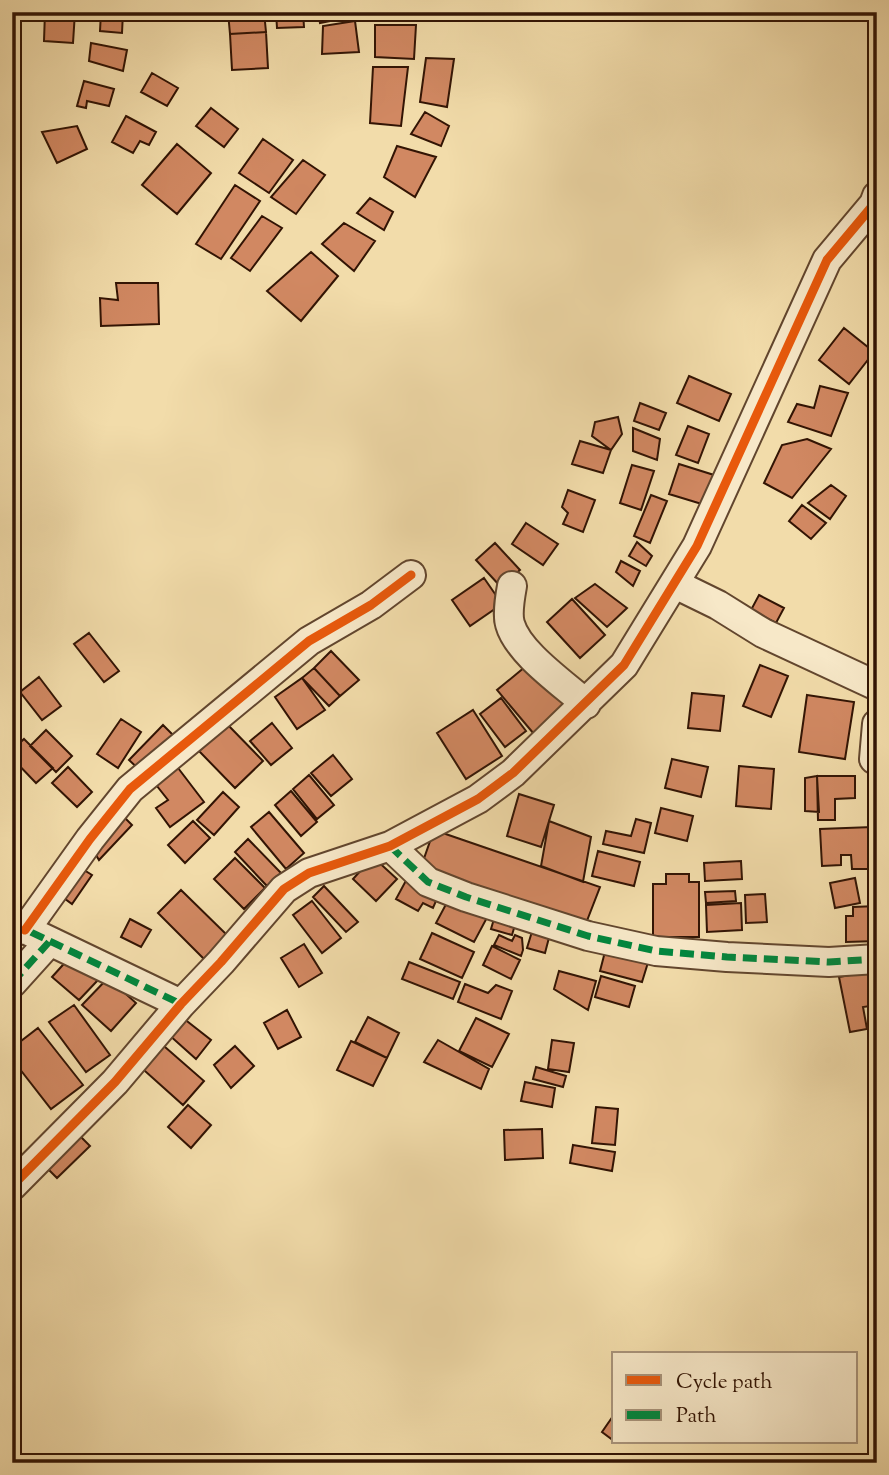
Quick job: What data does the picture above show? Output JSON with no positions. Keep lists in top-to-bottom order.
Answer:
{
  "legend": ["Cycle path", "Path"]
}
